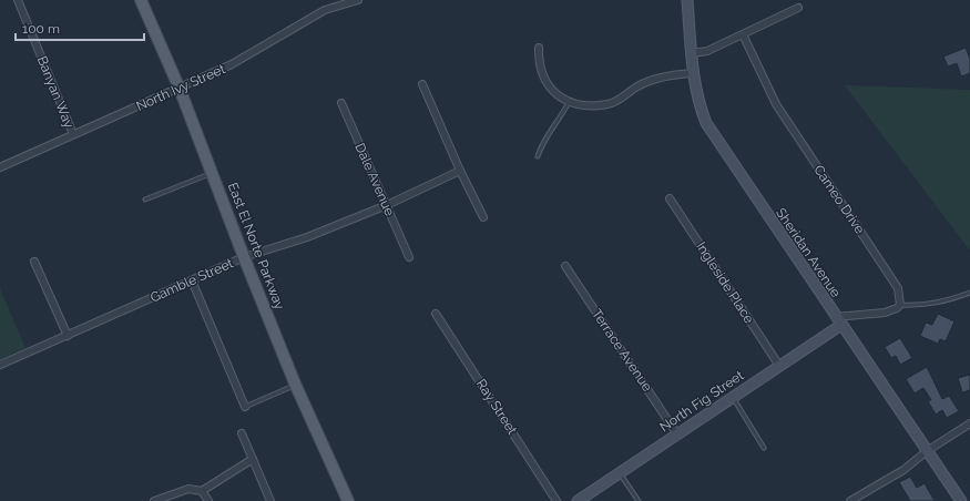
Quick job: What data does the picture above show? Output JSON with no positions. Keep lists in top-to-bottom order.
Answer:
{
  "streets": {
    "main road": ["East El Norte Parkway"],
    "street": [
      "North Ivy Street",
      "Banyan Way",
      "Dale Avenue",
      "Cameo Drive",
      "Sheridan Avenue",
      "Gamble Street",
      "Ingleside Place",
      "Terrace Avenue",
      "North Fig Street",
      "Ray Street"
    ]
  },
  "crossings": [
    ["North Ivy Street", "Banyan Way"],
    ["North Ivy Street", "East El Norte Parkway"],
    ["Dale Avenue", "Gamble Street"],
    ["East El Norte Parkway", "Gamble Street"],
    ["Sheridan Avenue", "North Fig Street"],
    ["Ingleside Place", "North Fig Street"],
    ["Terrace Avenue", "North Fig Street"]
  ],
  "scale_bar": "100 m"
}
